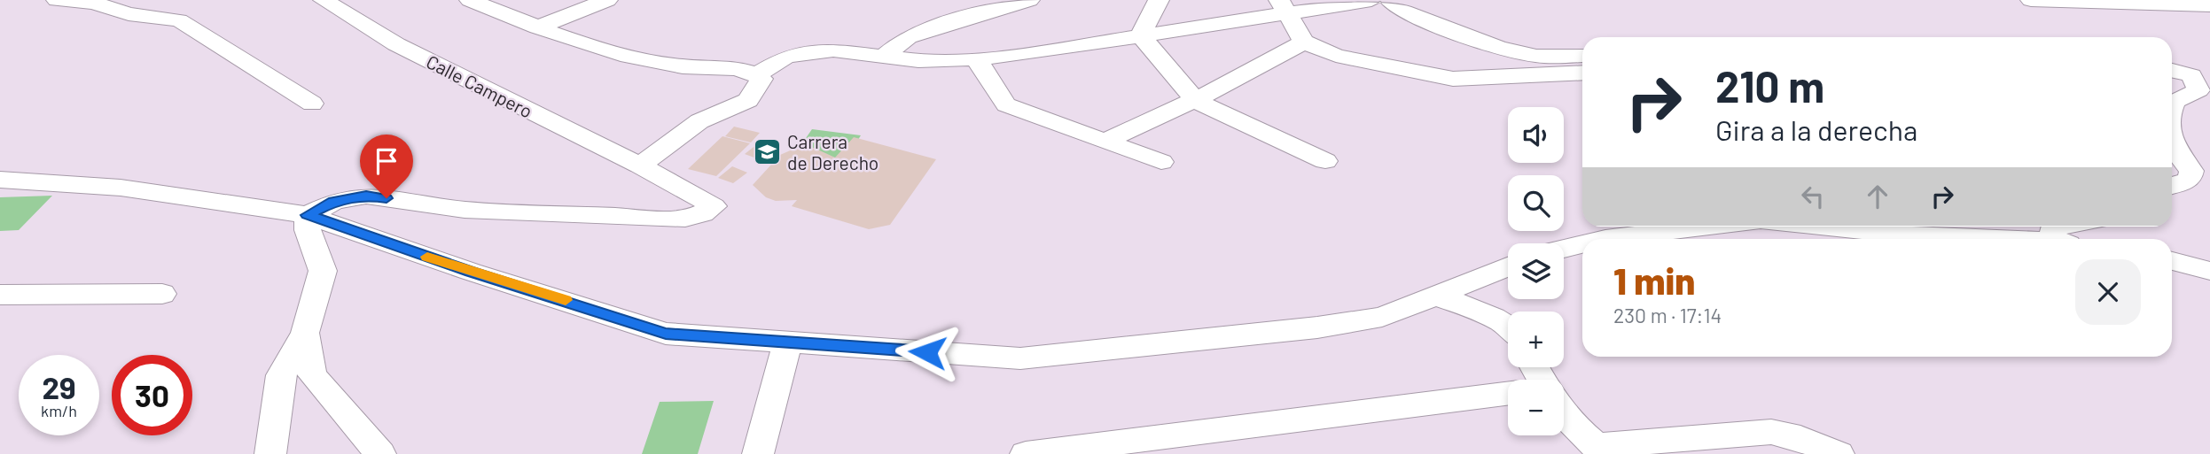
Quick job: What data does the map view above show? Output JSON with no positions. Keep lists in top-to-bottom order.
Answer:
{
  "streets": {
    "street": ["Calle Campero"]
  },
  "places": {
    "school or university": ["Carrera de Derecho"]
  },
  "page": {
    "turn": ["210 m", "Gira a la derecha"],
    "map_buttons": ["+", "−"],
    "heading": ["1 min", "230 m · 17:14"],
    "speed": "29 km/h",
    "limit": "30"
  }
}
